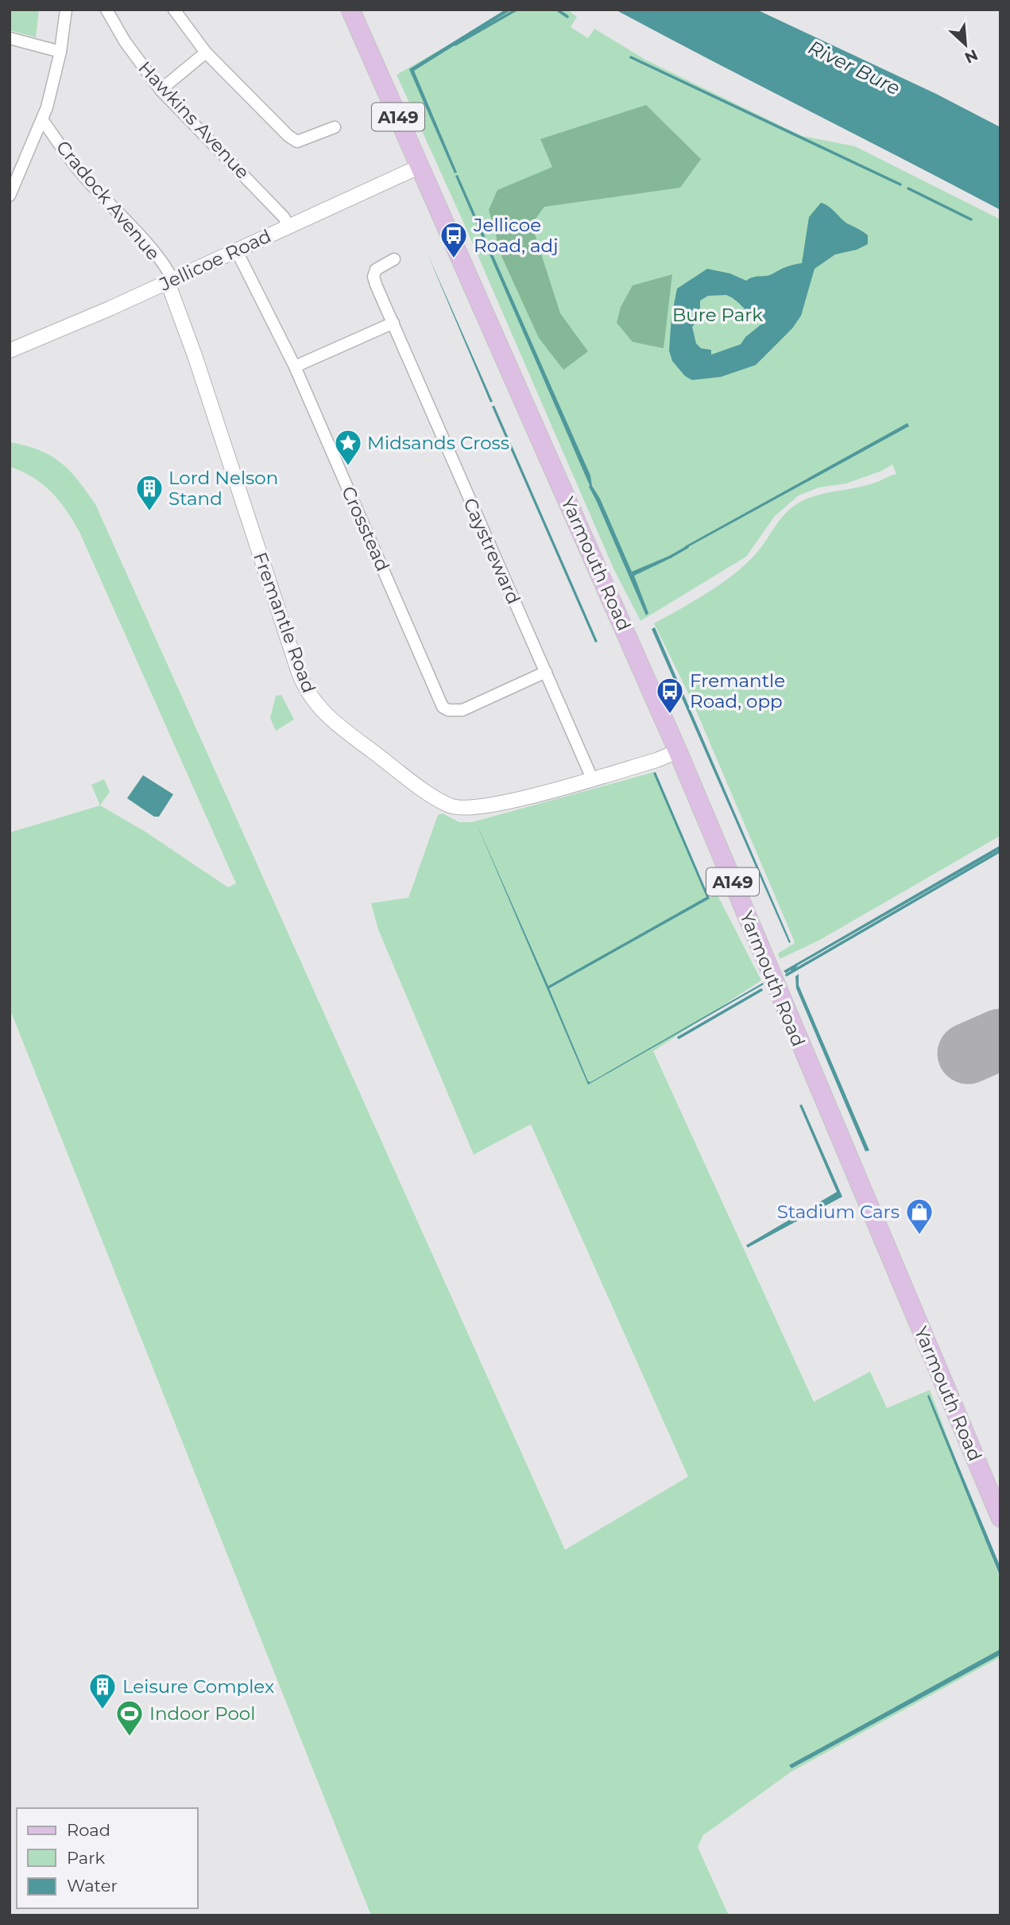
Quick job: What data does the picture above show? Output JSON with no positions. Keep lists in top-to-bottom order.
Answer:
{
  "streets": {
    "main road": ["A149", "Yarmouth Road"],
    "street": [
      "Hawkins Avenue",
      "Cradock Avenue",
      "Jellicoe Road",
      "Crosstead",
      "Caystreward",
      "Fremantle Road"
    ]
  },
  "crossings": [
    ["A149", "Jellicoe Road"],
    ["A149", "Yarmouth Road"],
    ["Hawkins Avenue", "Jellicoe Road"],
    ["Cradock Avenue", "Jellicoe Road"],
    ["Cradock Avenue", "Fremantle Road"],
    ["Jellicoe Road", "Crosstead"],
    ["Jellicoe Road", "Yarmouth Road"],
    ["Jellicoe Road", "Fremantle Road"],
    ["Crosstead", "Caystreward"],
    ["Caystreward", "Fremantle Road"],
    ["Yarmouth Road", "Fremantle Road"]
  ],
  "water": ["River Bure"],
  "parks": ["Bure Park"],
  "places": {
    "bus stop": ["Jellicoe Road, adj", "Fremantle Road, opp"],
    "place": ["Midsands Cross"],
    "building": ["Lord Nelson Stand", "Leisure Complex"],
    "shop": ["Stadium Cars"],
    "sports": ["Indoor Pool"]
  },
  "legend": ["Road", "Park", "Water"],
  "north": "bottom right"
}
